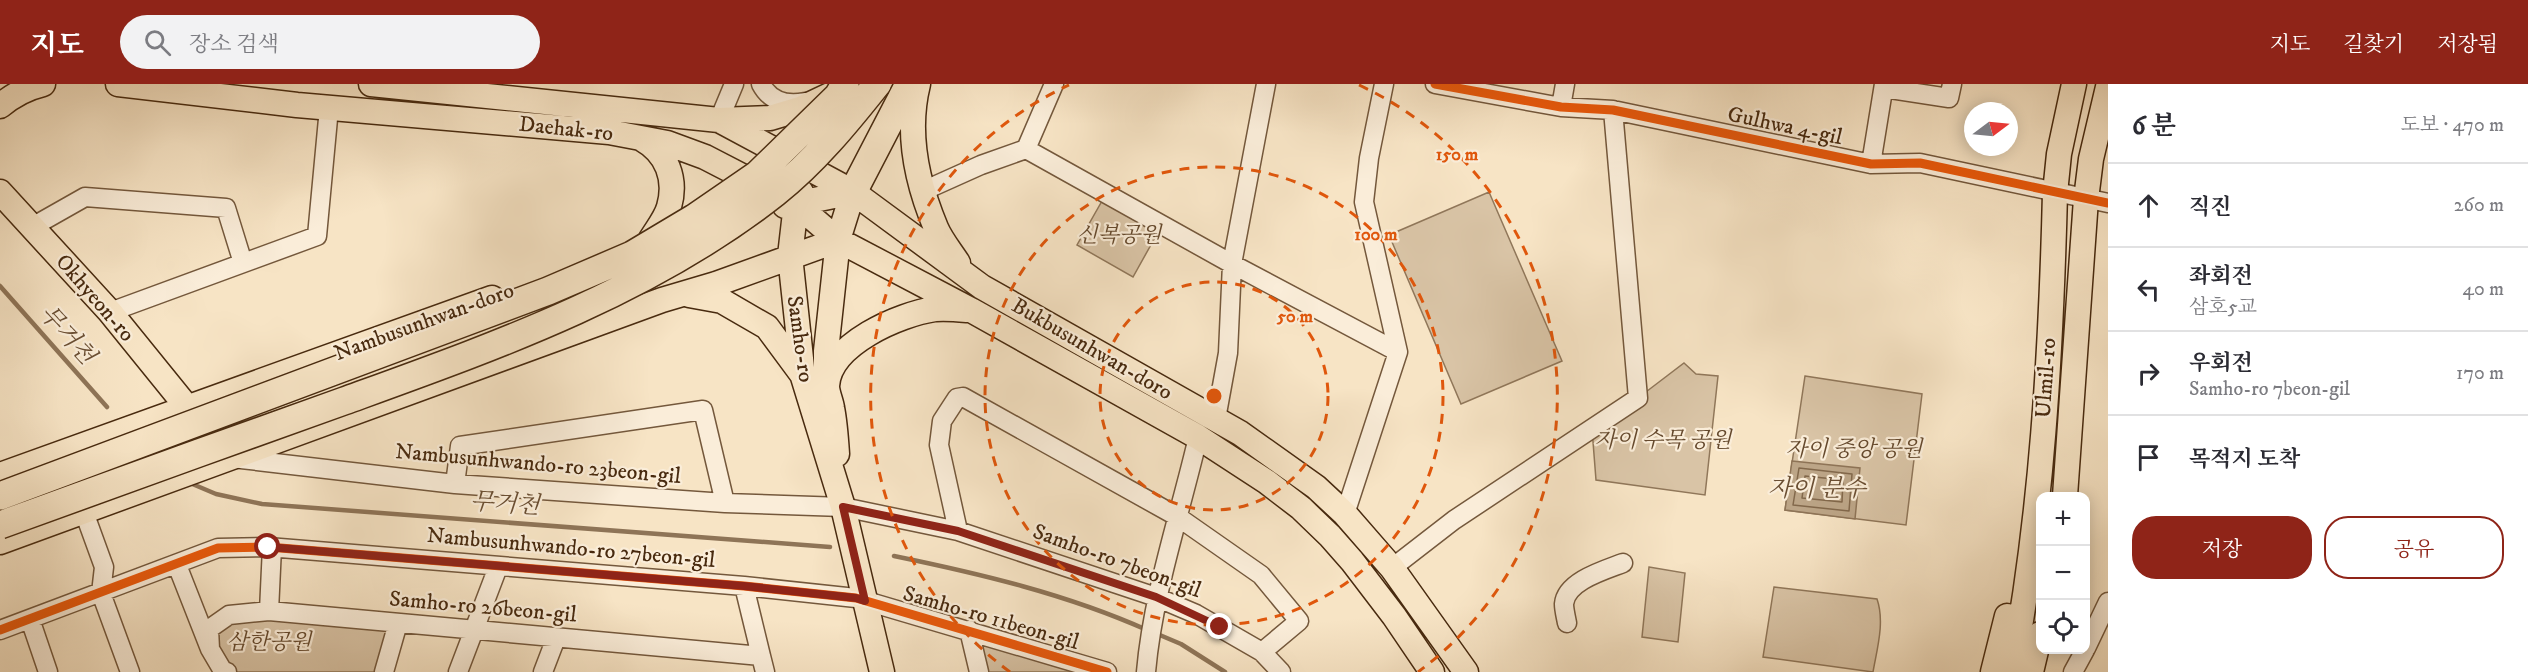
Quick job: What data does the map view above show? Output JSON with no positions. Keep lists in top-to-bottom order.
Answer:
{
  "streets": {
    "main road": [
      "Daehak-ro",
      "Okhyeon-ro",
      "Nambusunhwan-doro",
      "Samho-ro",
      "Bukbusunhwan-doro",
      "Ulmil-ro"
    ],
    "street": [
      "Gulhwa 4-gil",
      "Nambusunhwando-ro 23beon-gil",
      "Nambusunhwando-ro 27beon-gil",
      "Samho-ro 7beon-gil",
      "Samho-ro 26beon-gil",
      "Samho-ro 11beon-gil"
    ]
  },
  "crossings": [
    ["Gulhwa 4-gil", "Ulmil-ro"],
    ["Daehak-ro", "Nambusunhwan-doro"],
    ["Daehak-ro", "Samho-ro"],
    ["Daehak-ro", "Bukbusunhwan-doro"],
    ["Okhyeon-ro", "Nambusunhwan-doro"],
    ["Nambusunhwan-doro", "Samho-ro"],
    ["Nambusunhwan-doro", "Bukbusunhwan-doro"],
    ["Samho-ro", "Bukbusunhwan-doro"],
    ["Samho-ro", "Nambusunhwando-ro 23beon-gil"],
    ["Samho-ro", "Nambusunhwando-ro 27beon-gil"],
    ["Samho-ro", "Samho-ro 7beon-gil"],
    ["Samho-ro", "Samho-ro 11beon-gil"],
    ["Nambusunhwando-ro 23beon-gil", "Samho-ro 7beon-gil"],
    ["Nambusunhwando-ro 27beon-gil", "Samho-ro 11beon-gil"]
  ],
  "water": ["무거천", "자이 분수"],
  "parks": [
    "신복공원",
    "자이 수목 공원",
    "자이 중앙 공원",
    "삼한공원"
  ],
  "north": "right",
  "page": {
    "header": "지도",
    "search": "장소 검색",
    "nav": ["지도", "길찾기", "저장됨"],
    "heading": ["6 분", "도보 · 470 m"],
    "list": [
      ["직진", "260 m"],
      ["좌회전", "삼호5교", "40 m"],
      ["우회전", "Samho-ro 7beon-gil", "170 m"],
      "목적지 도착"
    ],
    "map_buttons": ["+", "−"],
    "buttons": ["저장", "공유"]
  },
  "rings": ["150 m", "100 m", "50 m"]
}
